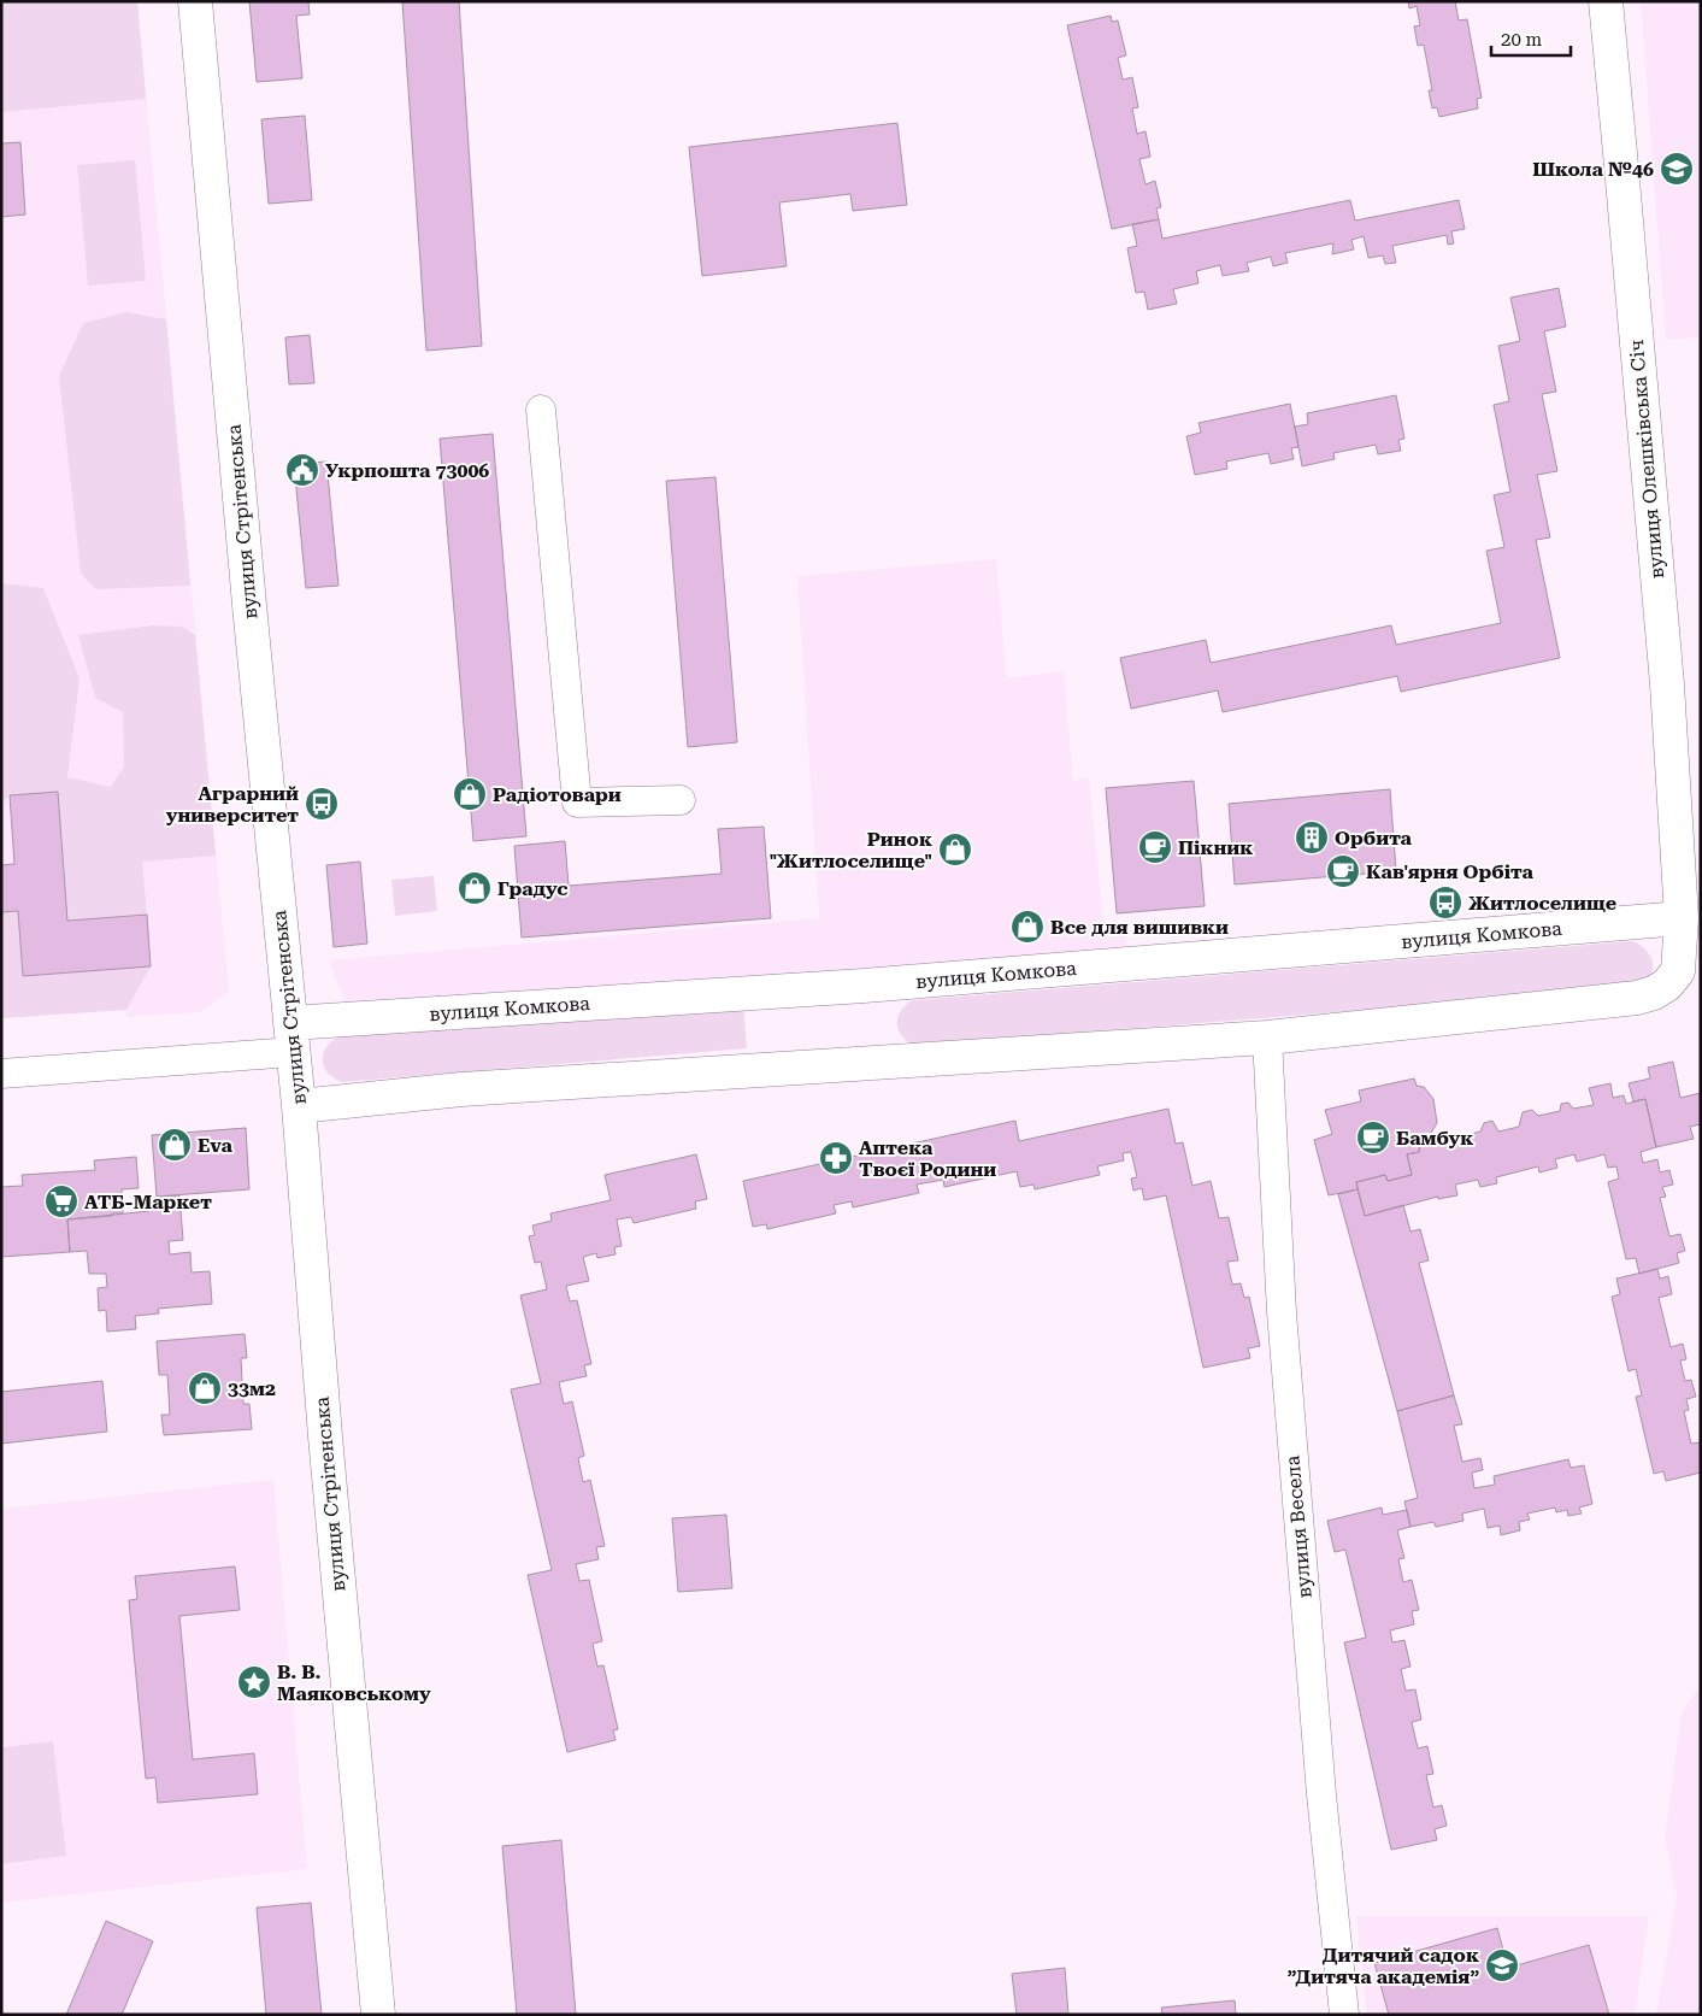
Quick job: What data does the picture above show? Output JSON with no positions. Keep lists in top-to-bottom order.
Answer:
{
  "streets": {
    "street": [
      "вулиця Олешківська Січ",
      "вулиця Стрітенська",
      "вулиця Комкова",
      "вулиця Весела"
    ]
  },
  "crossings": [
    ["вулиця Олешківська Січ", "вулиця Комкова"],
    ["вулиця Олешківська Січ", "вулиця Весела"],
    ["вулиця Стрітенська", "вулиця Комкова"]
  ],
  "places": {
    "school or university": ["Школа №46", "Дитячий садок ”Дитяча академія”"],
    "public building": ["Укрпошта 73006"],
    "shop": [
      "Радіотовари",
      "Ринок \"Житлоселище\"",
      "Градус",
      "Все для вишивки",
      "Eva",
      "33м2"
    ],
    "bus stop": ["Аграрний университет", "Житлоселище"],
    "building": ["Орбита"],
    "cafe": ["Пікник", "Кав'ярня Орбіта", "Бамбук"],
    "pharmacy": ["Аптека Твоєї Родини"],
    "supermarket": ["АТБ-Маркет"],
    "place": ["В. В. Маяковському"]
  },
  "scale_bar": "20 m"
}
